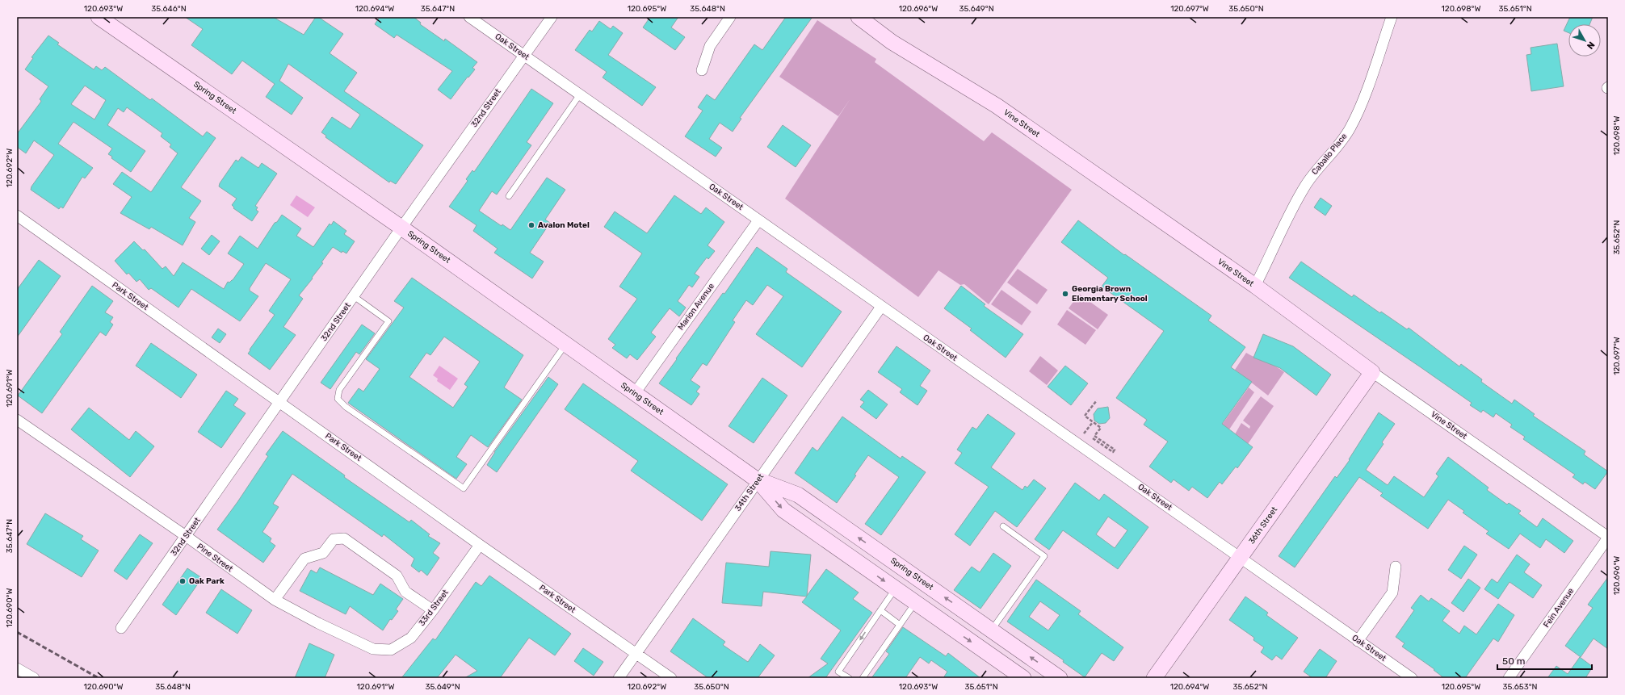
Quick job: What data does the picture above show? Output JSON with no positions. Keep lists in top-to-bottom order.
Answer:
{
  "streets": {
    "main road": ["Spring Street", "Vine Street", "36th Street"],
    "street": [
      "Oak Street",
      "32nd Street",
      "Caballo Place",
      "Park Street",
      "Marion Avenue",
      "34th Street",
      "Pine Street",
      "33rd Street",
      "Fein Avenue"
    ]
  },
  "crossings": [
    ["Oak Street", "32nd Street"],
    ["Oak Street", "Marion Avenue"],
    ["Oak Street", "34th Street"],
    ["Oak Street", "36th Street"],
    ["Spring Street", "32nd Street"],
    ["Spring Street", "Marion Avenue"],
    ["Spring Street", "34th Street"],
    ["32nd Street", "Park Street"],
    ["32nd Street", "Pine Street"],
    ["Vine Street", "Caballo Place"],
    ["Vine Street", "36th Street"],
    ["Vine Street", "Fein Avenue"],
    ["Park Street", "34th Street"],
    ["Park Street", "33rd Street"],
    ["Pine Street", "33rd Street"]
  ],
  "places": ["Avalon Motel", "Georgia Brown Elementary School", "Oak Park"],
  "scale_bar": "50 m",
  "north": "bottom right",
  "coordinates": [
    "120.693°W",
    "35.646°N",
    "120.694°W",
    "35.647°N",
    "120.695°W",
    "35.648°N",
    "120.696°W",
    "35.649°N",
    "120.697°W",
    "35.650°N",
    "120.698°W",
    "35.651°N",
    "120.692°W",
    "35.652°N",
    "120.691°W",
    "120.690°W",
    "35.653°N"
  ]
}
